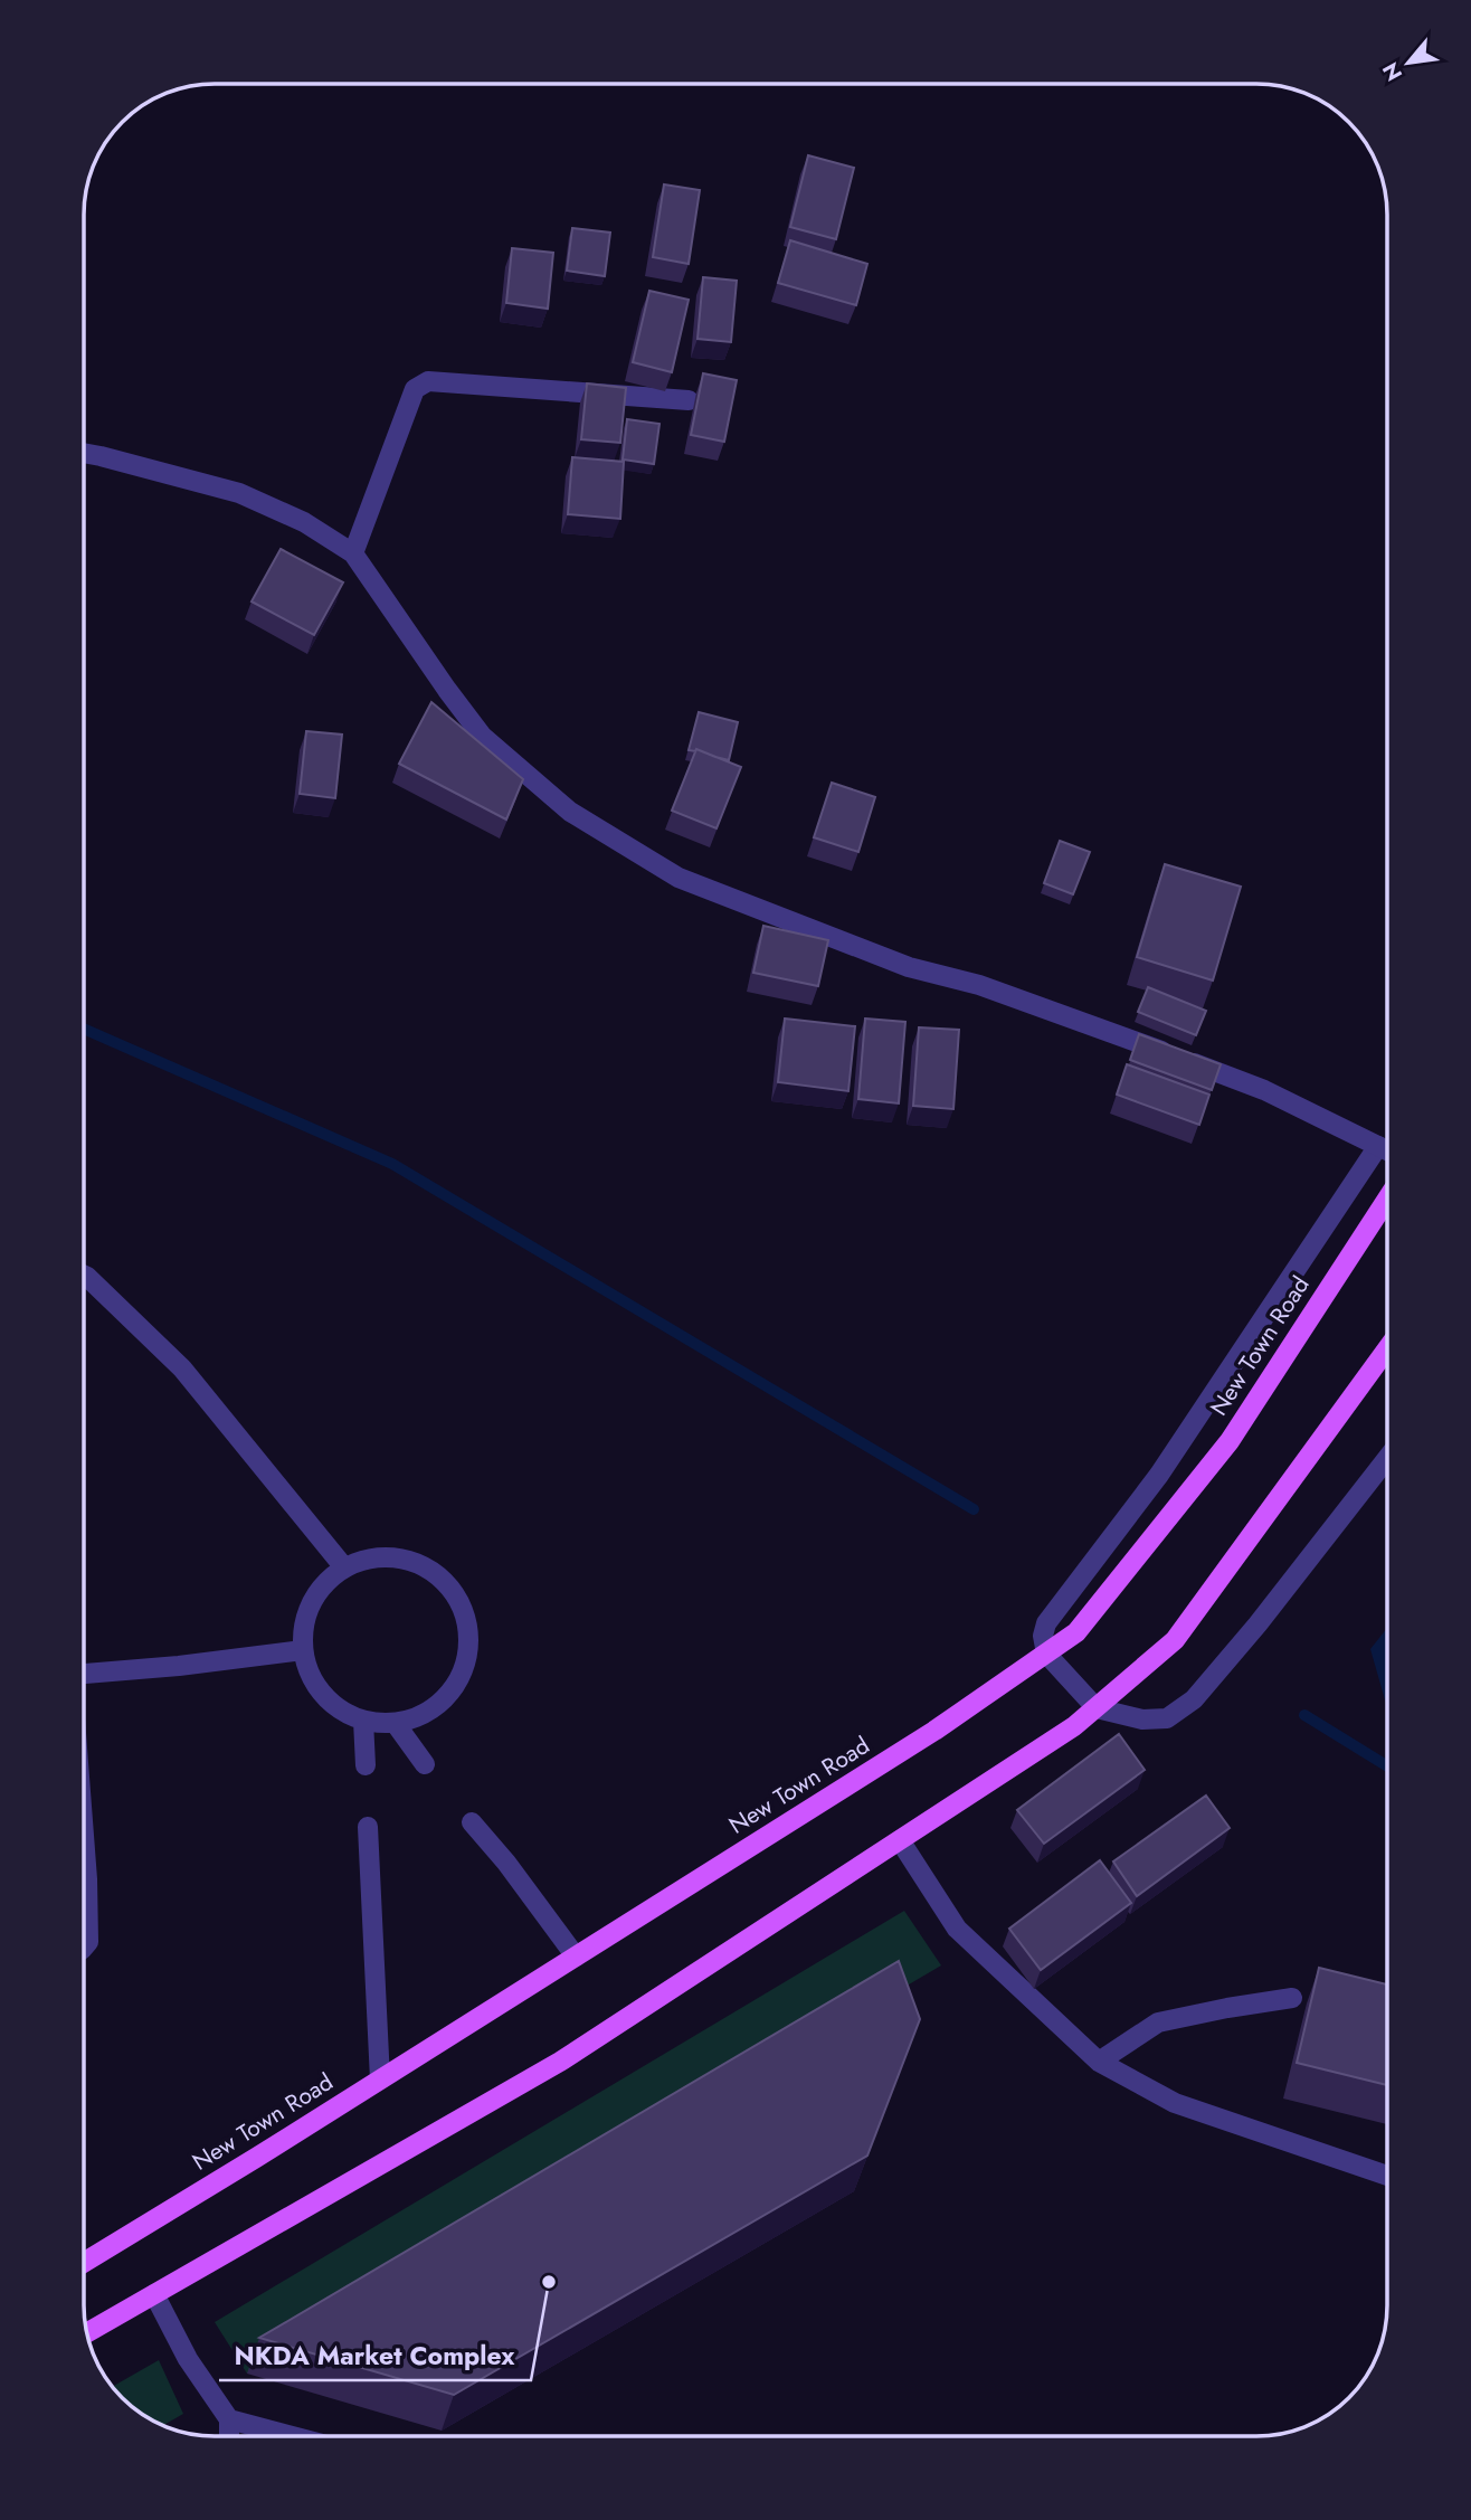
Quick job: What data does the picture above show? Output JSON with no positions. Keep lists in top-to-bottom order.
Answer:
{
  "streets": {
    "main road": ["New Town Road"]
  },
  "places": ["NKDA Market Complex"],
  "north": "bottom left"
}
